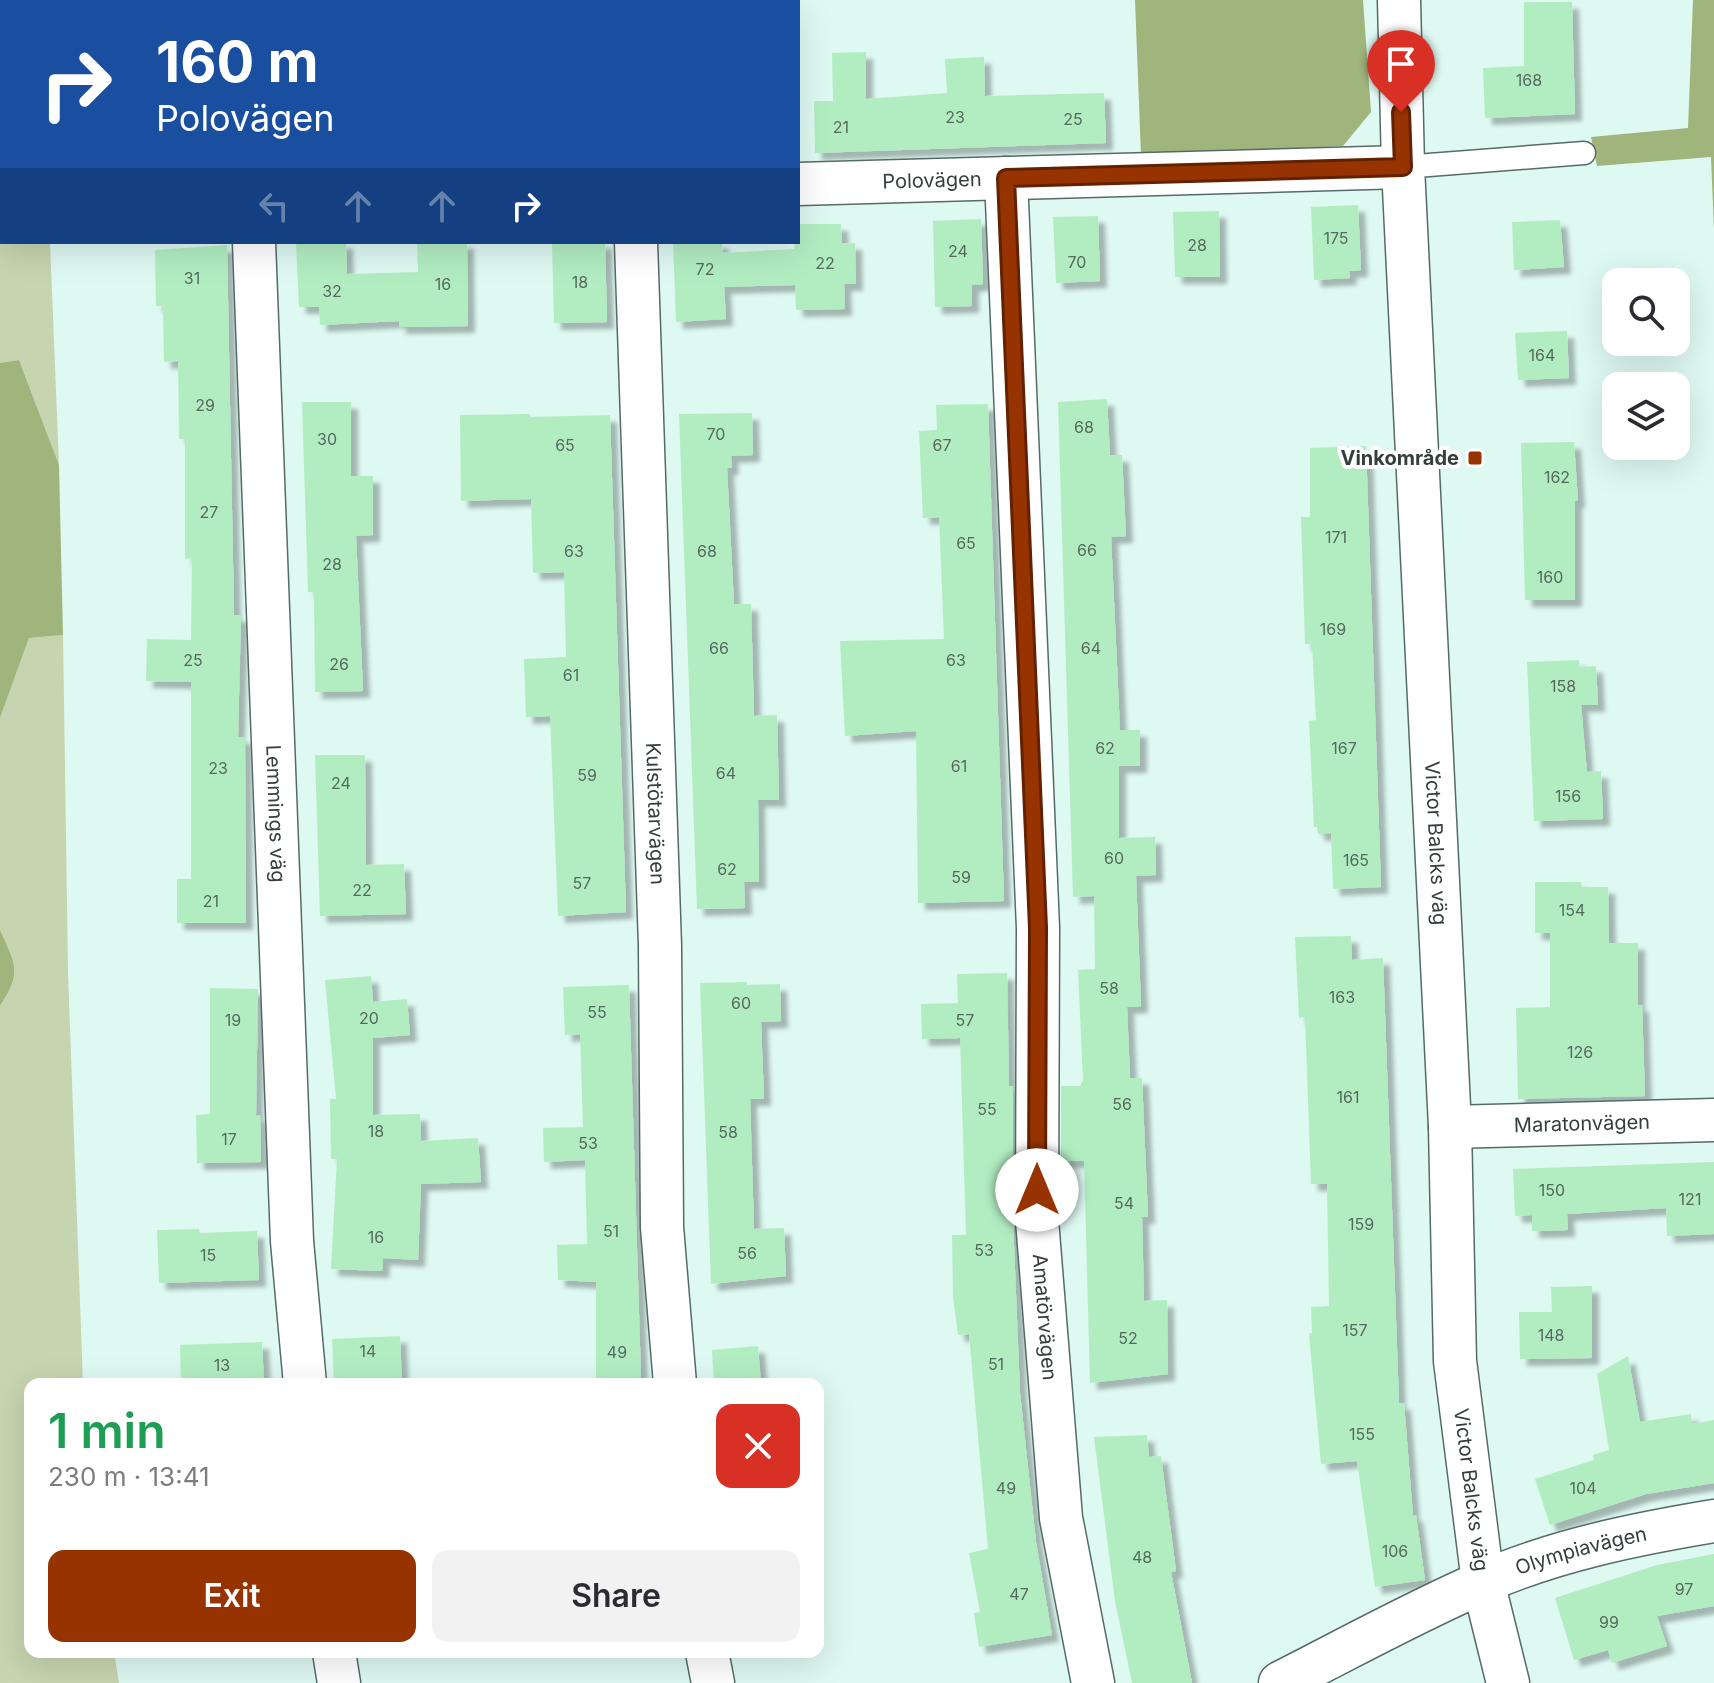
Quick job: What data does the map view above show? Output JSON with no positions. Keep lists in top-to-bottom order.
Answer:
{
  "streets": {
    "street": [
      "Polovägen",
      "Lemmings väg",
      "Kulstötarvägen",
      "Victor Balcks väg",
      "Maratonvägen",
      "Amatörvägen",
      "Olympiavägen"
    ]
  },
  "crossings": [
    ["Polovägen", "Victor Balcks väg"],
    ["Polovägen", "Amatörvägen"],
    ["Victor Balcks väg", "Maratonvägen"],
    ["Victor Balcks väg", "Olympiavägen"]
  ],
  "places": {
    "transit": ["Vinkområde"]
  },
  "house_numbers": [
    "168",
    "23",
    "25",
    "21",
    "175",
    "28",
    "24",
    "70",
    "22",
    "72",
    "31",
    "18",
    "16",
    "32",
    "164",
    "29",
    "68",
    "70",
    "30",
    "65",
    "67",
    "162",
    "27",
    "171",
    "65",
    "66",
    "63",
    "68",
    "28",
    "160",
    "169",
    "66",
    "64",
    "25",
    "63",
    "26",
    "61",
    "158",
    "62",
    "167",
    "61",
    "23",
    "64",
    "59",
    "24",
    "156",
    "60",
    "165",
    "62",
    "59",
    "57",
    "22",
    "21",
    "154",
    "58",
    "163",
    "60",
    "55",
    "20",
    "19",
    "57",
    "126",
    "161",
    "56",
    "55",
    "18",
    "58",
    "17",
    "53",
    "150",
    "121",
    "54",
    "159",
    "51",
    "16",
    "53",
    "56",
    "15",
    "157",
    "148",
    "52",
    "14",
    "49",
    "51",
    "13",
    "155",
    "49",
    "104",
    "106",
    "48",
    "97",
    "47",
    "99"
  ],
  "page": {
    "turn": ["160 m", "Polovägen"],
    "heading": ["1 min", "230 m · 13:41"],
    "buttons": ["Exit", "Share"]
  }
}
